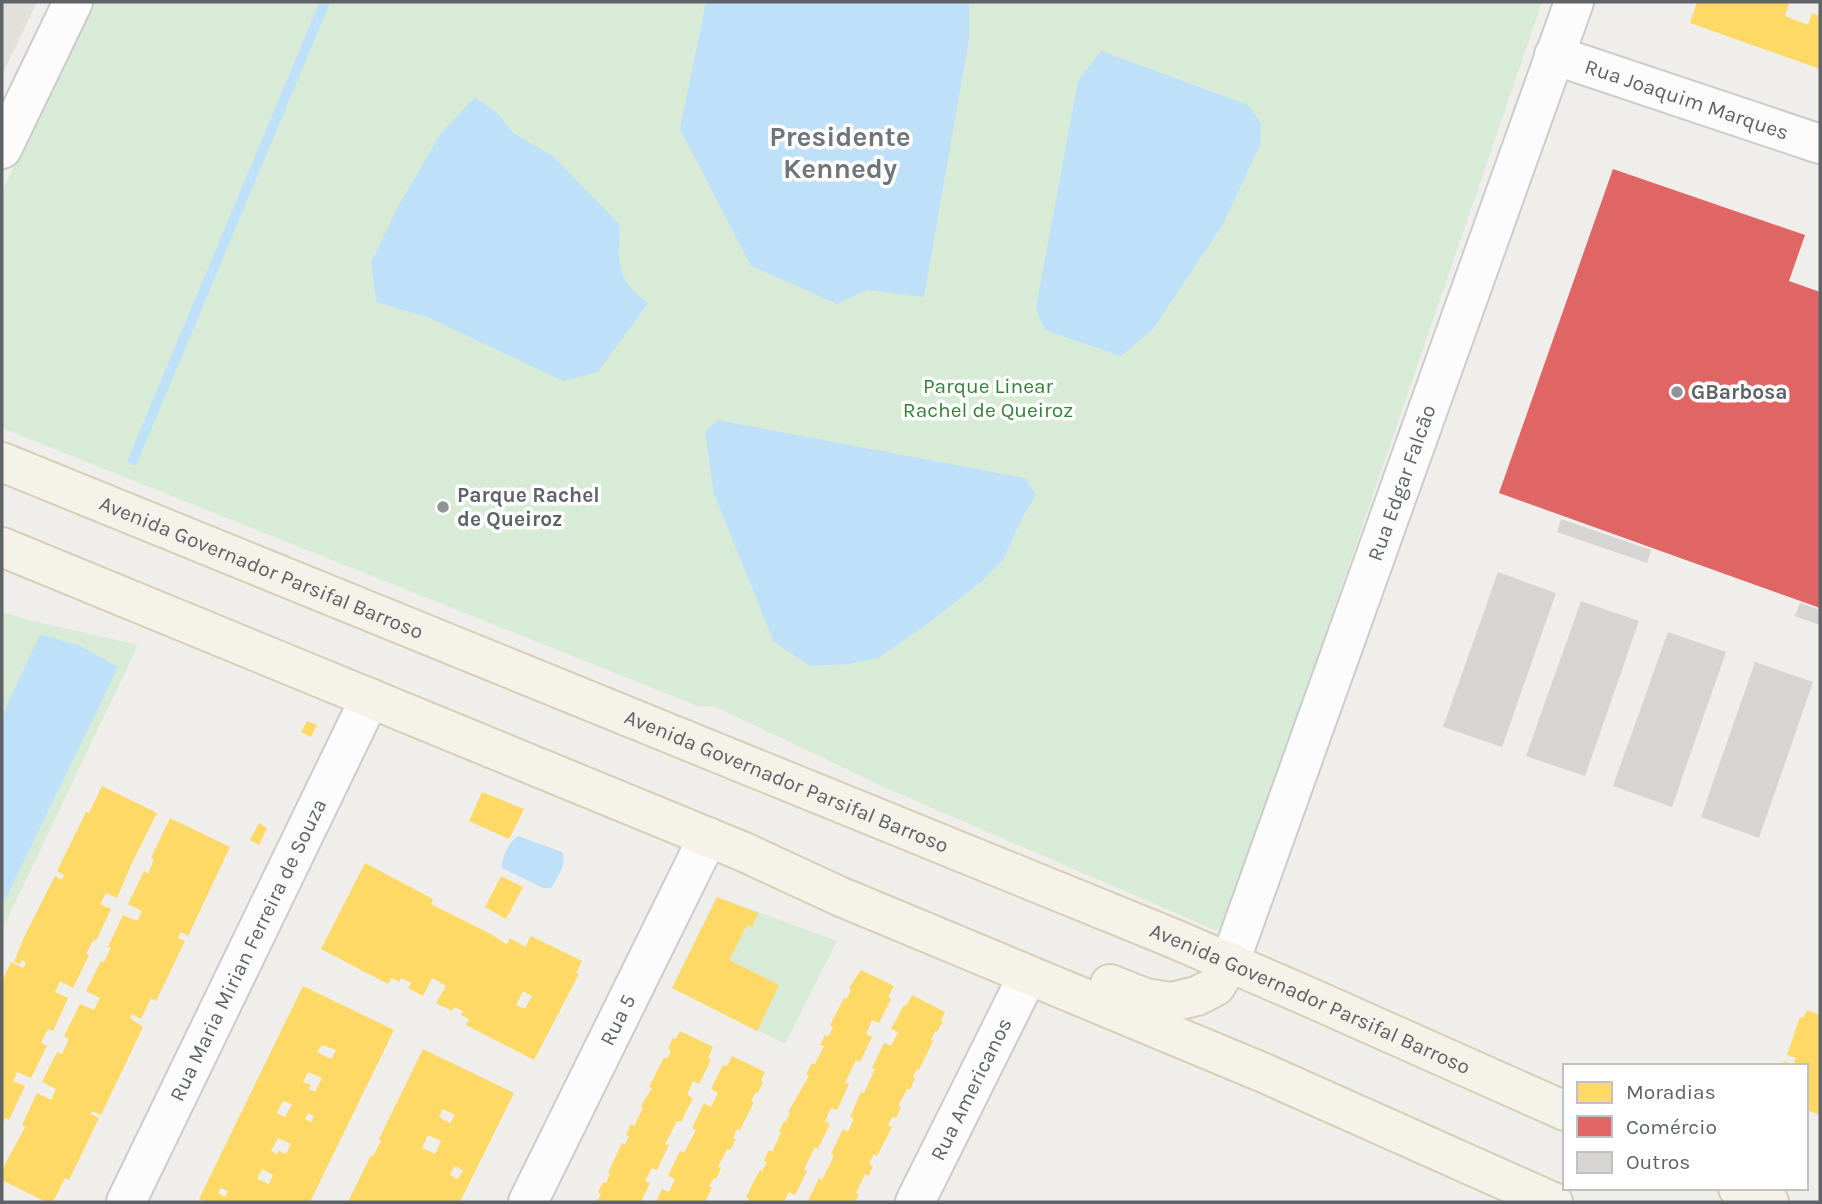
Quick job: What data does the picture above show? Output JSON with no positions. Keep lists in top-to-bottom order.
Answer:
{
  "streets": {
    "main road": ["Avenida Governador Parsifal Barroso"],
    "street": [
      "Rua Joaquim Marques",
      "Rua Edgar Falcão",
      "Rua Maria Mirian Ferreira de Souza",
      "Rua 5",
      "Rua Americanos"
    ]
  },
  "crossings": [
    ["Rua Joaquim Marques", "Rua Edgar Falcão"],
    ["Rua Edgar Falcão", "Avenida Governador Parsifal Barroso"]
  ],
  "districts": ["Presidente Kennedy"],
  "parks": ["Parque Linear Rachel de Queiroz"],
  "places": ["GBarbosa", "Parque Rachel de Queiroz"],
  "legend": ["Moradias", "Comércio", "Outros"]
}
